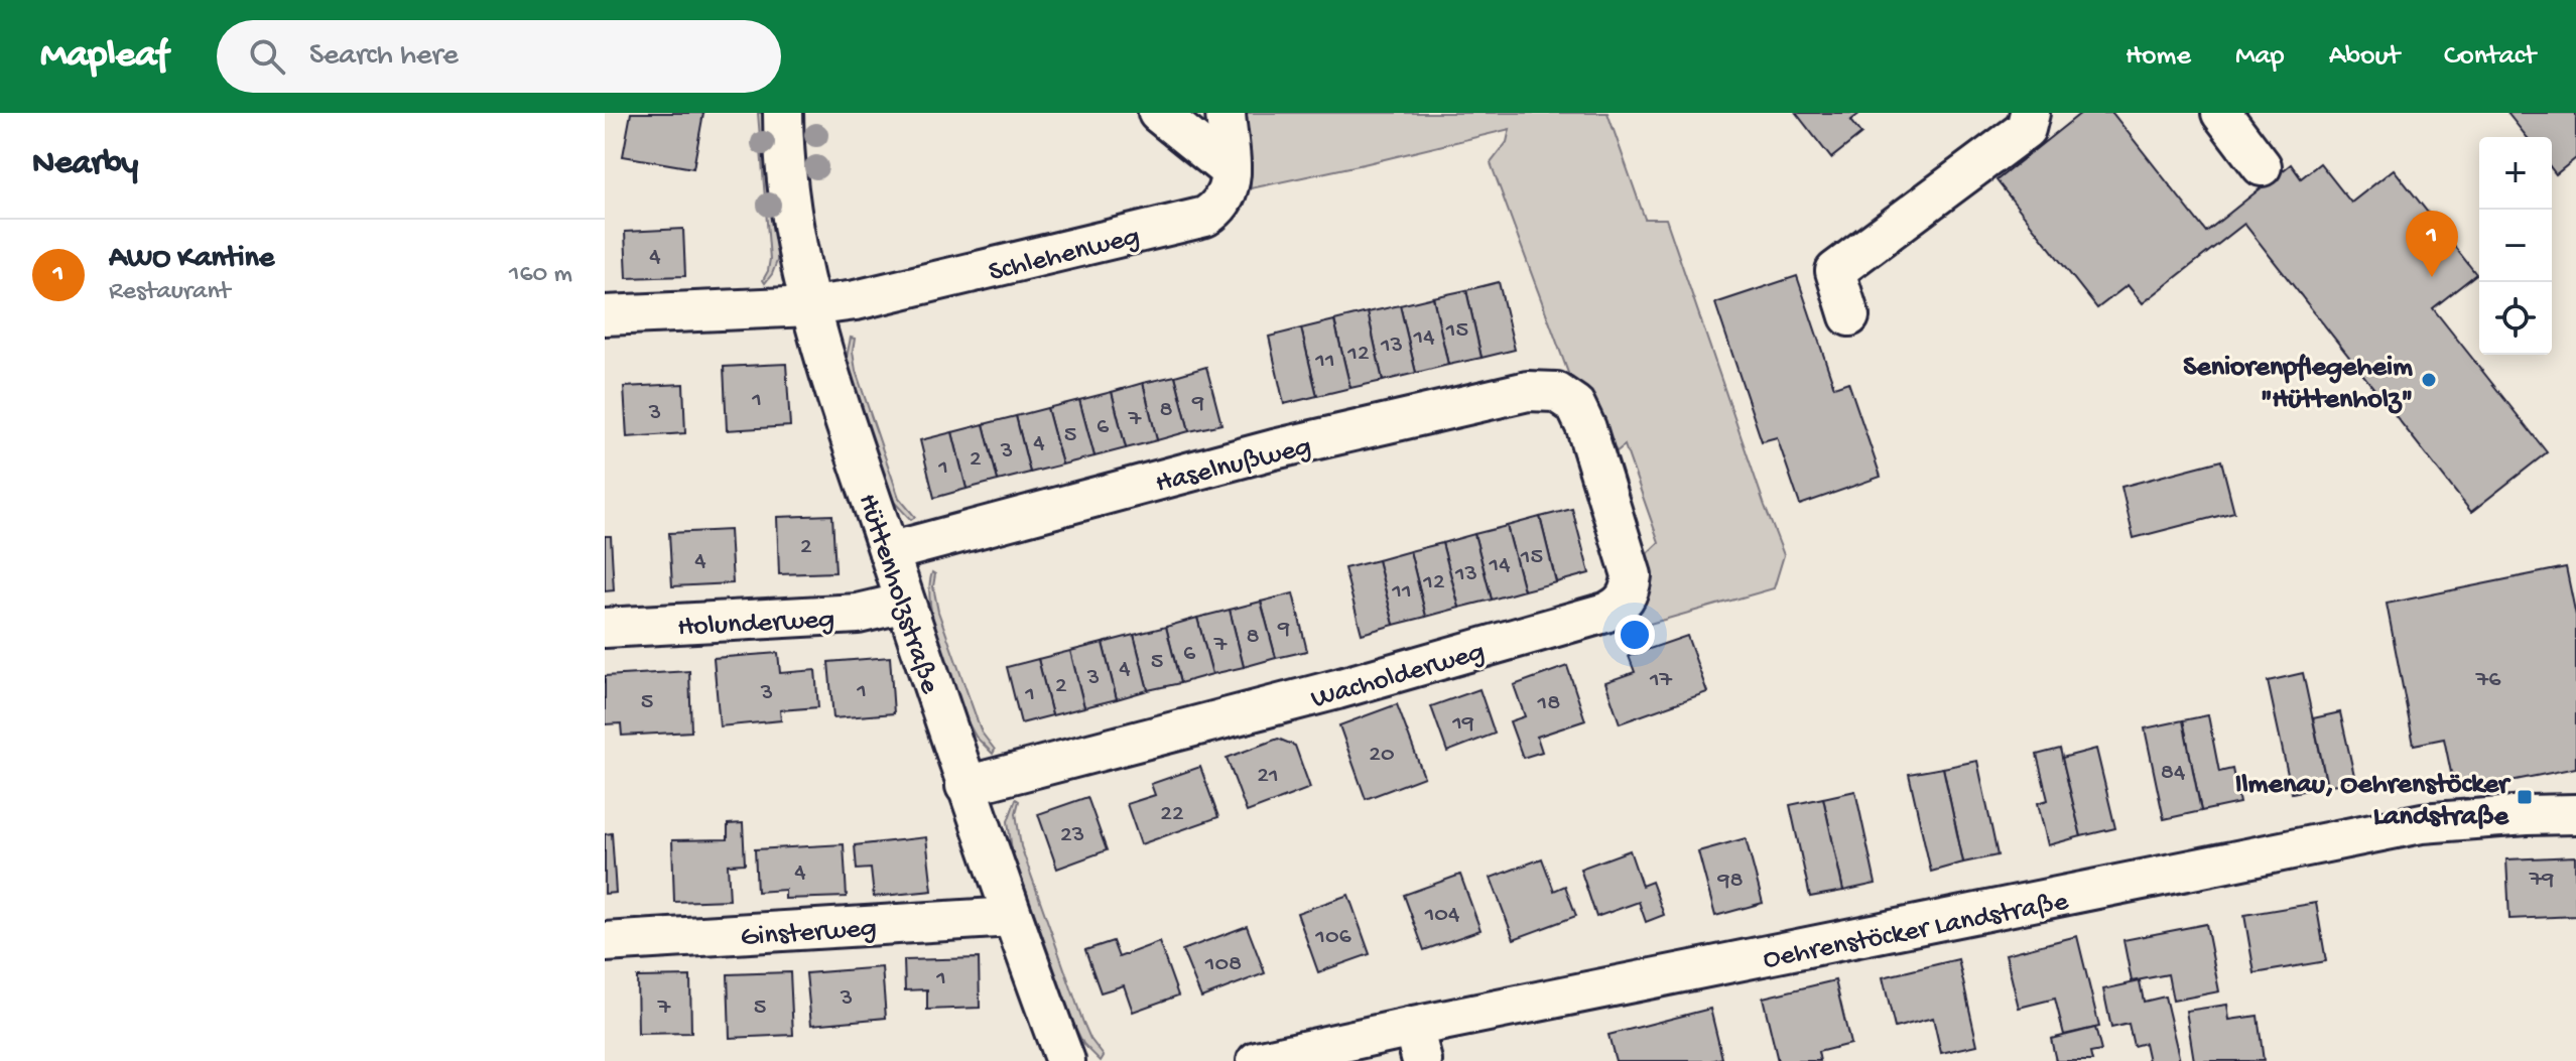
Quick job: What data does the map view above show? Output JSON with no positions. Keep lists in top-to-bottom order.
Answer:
{
  "streets": {
    "street": [
      "Schlehenweg",
      "Haselnußweg",
      "Hüttenholzstraße",
      "Holunderweg",
      "Wacholderweg",
      "Oehrenstöcker Landstraße",
      "Ginsterweg"
    ]
  },
  "crossings": [
    ["Schlehenweg", "Hüttenholzstraße"],
    ["Haselnußweg", "Hüttenholzstraße"],
    ["Haselnußweg", "Wacholderweg"],
    ["Hüttenholzstraße", "Holunderweg"],
    ["Hüttenholzstraße", "Wacholderweg"],
    ["Hüttenholzstraße", "Ginsterweg"]
  ],
  "places": {
    "other": ["Seniorenpflegeheim \"Hüttenholz\""],
    "transit": ["Ilmenau, Oehrenstöcker Landstraße"]
  },
  "house_numbers": [
    "4",
    "15",
    "14",
    "13",
    "12",
    "11",
    "1",
    "9",
    "8",
    "3",
    "7",
    "6",
    "5",
    "4",
    "3",
    "2",
    "1",
    "2",
    "15",
    "4",
    "14",
    "13",
    "12",
    "11",
    "9",
    "8",
    "7",
    "6",
    "5",
    "4",
    "3",
    "17",
    "76",
    "2",
    "1",
    "3",
    "1",
    "5",
    "18",
    "19",
    "20",
    "84",
    "21",
    "22",
    "23",
    "4",
    "79",
    "98",
    "104",
    "106",
    "108",
    "1",
    "3",
    "7",
    "5"
  ],
  "page": {
    "header": "Mapleaf",
    "search": "Search here",
    "nav": [
      "Home",
      "Map",
      "About",
      "Contact"
    ],
    "heading": "Nearby",
    "map_buttons": ["+", "−"],
    "pins": "1",
    "list": [
      {
        "mark": "1",
        "name": "AWO Kantine",
        "note": "Restaurant",
        "value": "160 m"
      }
    ]
  }
}
